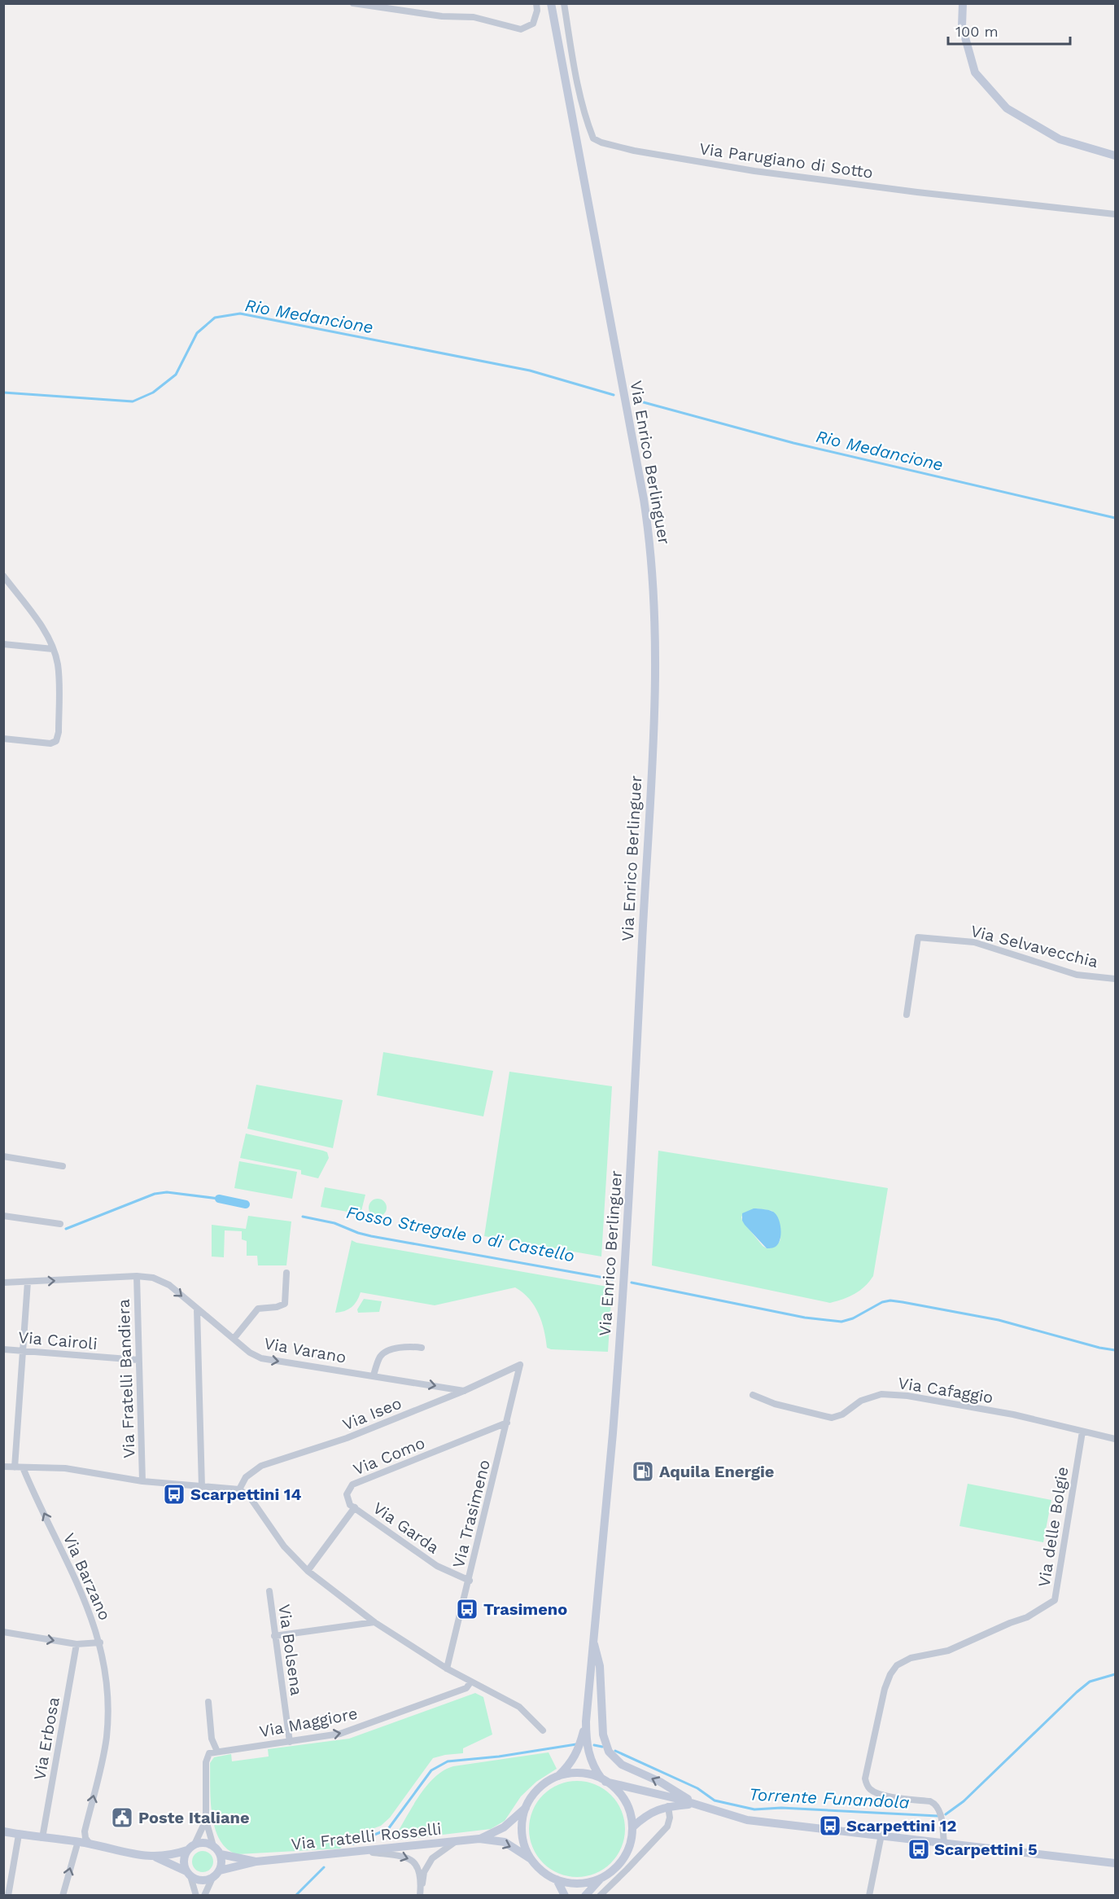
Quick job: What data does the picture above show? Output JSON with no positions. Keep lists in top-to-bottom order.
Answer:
{
  "streets": {
    "main road": ["Via Enrico Berlinguer", "Via Fratelli Rosselli"],
    "street": [
      "Via Parugiano di Sotto",
      "Via Selvavecchia",
      "Via Cairoli",
      "Via Varano",
      "Via Fratelli Bandiera",
      "Via Cafaggio",
      "Via Iseo",
      "Via Como",
      "Via Trasimeno",
      "Via delle Bolgie",
      "Via Garda",
      "Via Barzano",
      "Via Bolsena",
      "Via Maggiore",
      "Via Erbosa"
    ]
  },
  "crossings": [
    ["Via Enrico Berlinguer", "Via Fratelli Rosselli"],
    ["Via Cairoli", "Via Fratelli Bandiera"],
    ["Via Varano", "Via Fratelli Bandiera"],
    ["Via Varano", "Via Iseo"],
    ["Via Cafaggio", "Via delle Bolgie"],
    ["Via Iseo", "Via Trasimeno"],
    ["Via Como", "Via Trasimeno"],
    ["Via Como", "Via Garda"],
    ["Via Trasimeno", "Via Garda"],
    ["Via Bolsena", "Via Maggiore"]
  ],
  "one_way": ["Via Varano", "Via Barzano", "Via Maggiore"],
  "water": ["Rio Medancione", "Fosso Stregale o di Castello", "Torrente Funandola"],
  "places": {
    "fuel station": ["Aquila Energie"],
    "bus stop": [
      "Scarpettini 14",
      "Trasimeno",
      "Scarpettini 12",
      "Scarpettini 5"
    ],
    "public building": ["Poste Italiane"]
  },
  "scale_bar": "100 m"
}
